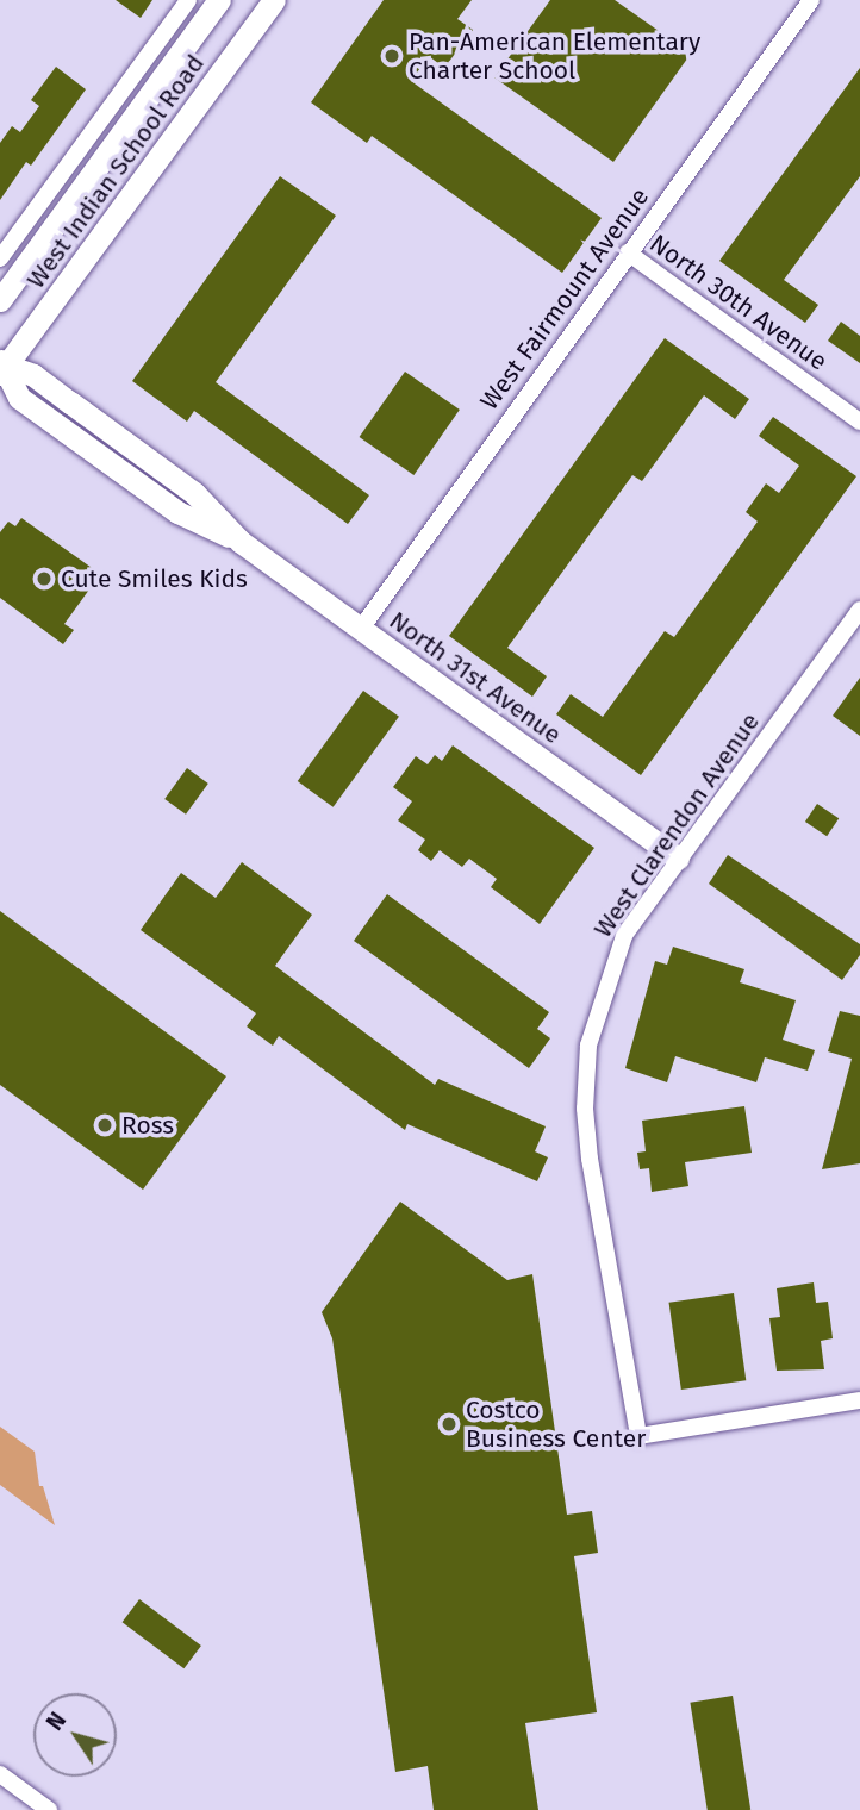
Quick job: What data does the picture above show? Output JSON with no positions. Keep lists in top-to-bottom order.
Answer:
{
  "streets": {
    "street": [
      "West Indian School Road",
      "West Fairmount Avenue",
      "North 30th Avenue",
      "North 31st Avenue",
      "West Clarendon Avenue"
    ]
  },
  "crossings": [
    ["West Indian School Road", "North 31st Avenue"],
    ["West Fairmount Avenue", "North 30th Avenue"],
    ["West Fairmount Avenue", "North 31st Avenue"],
    ["North 31st Avenue", "West Clarendon Avenue"]
  ],
  "places": [
    "Pan-American Elementary Charter School",
    "Cute Smiles Kids",
    "Ross",
    "Costco Business Center"
  ],
  "north": "top left"
}
